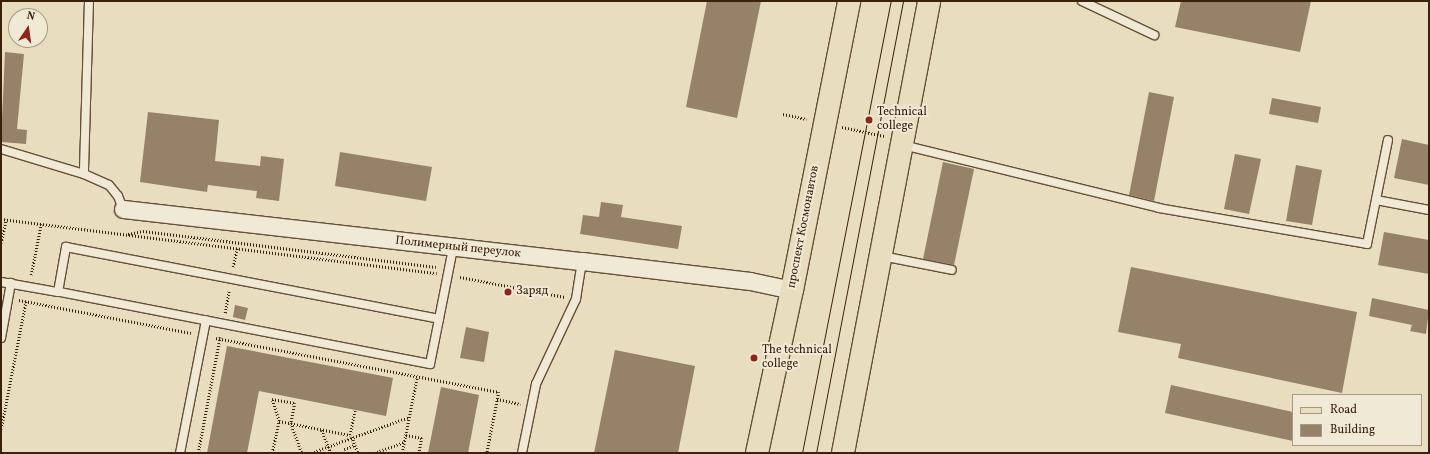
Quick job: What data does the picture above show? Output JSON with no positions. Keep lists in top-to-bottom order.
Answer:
{
  "streets": {
    "main road": ["проспект Космонавтов"],
    "street": ["Полимерный переулок"]
  },
  "crossings": [
    ["проспект Космонавтов", "Полимерный переулок"]
  ],
  "places": ["Technical college", "Заряд", "The technical college"],
  "legend": ["Road", "Building"],
  "north": "top"
}
